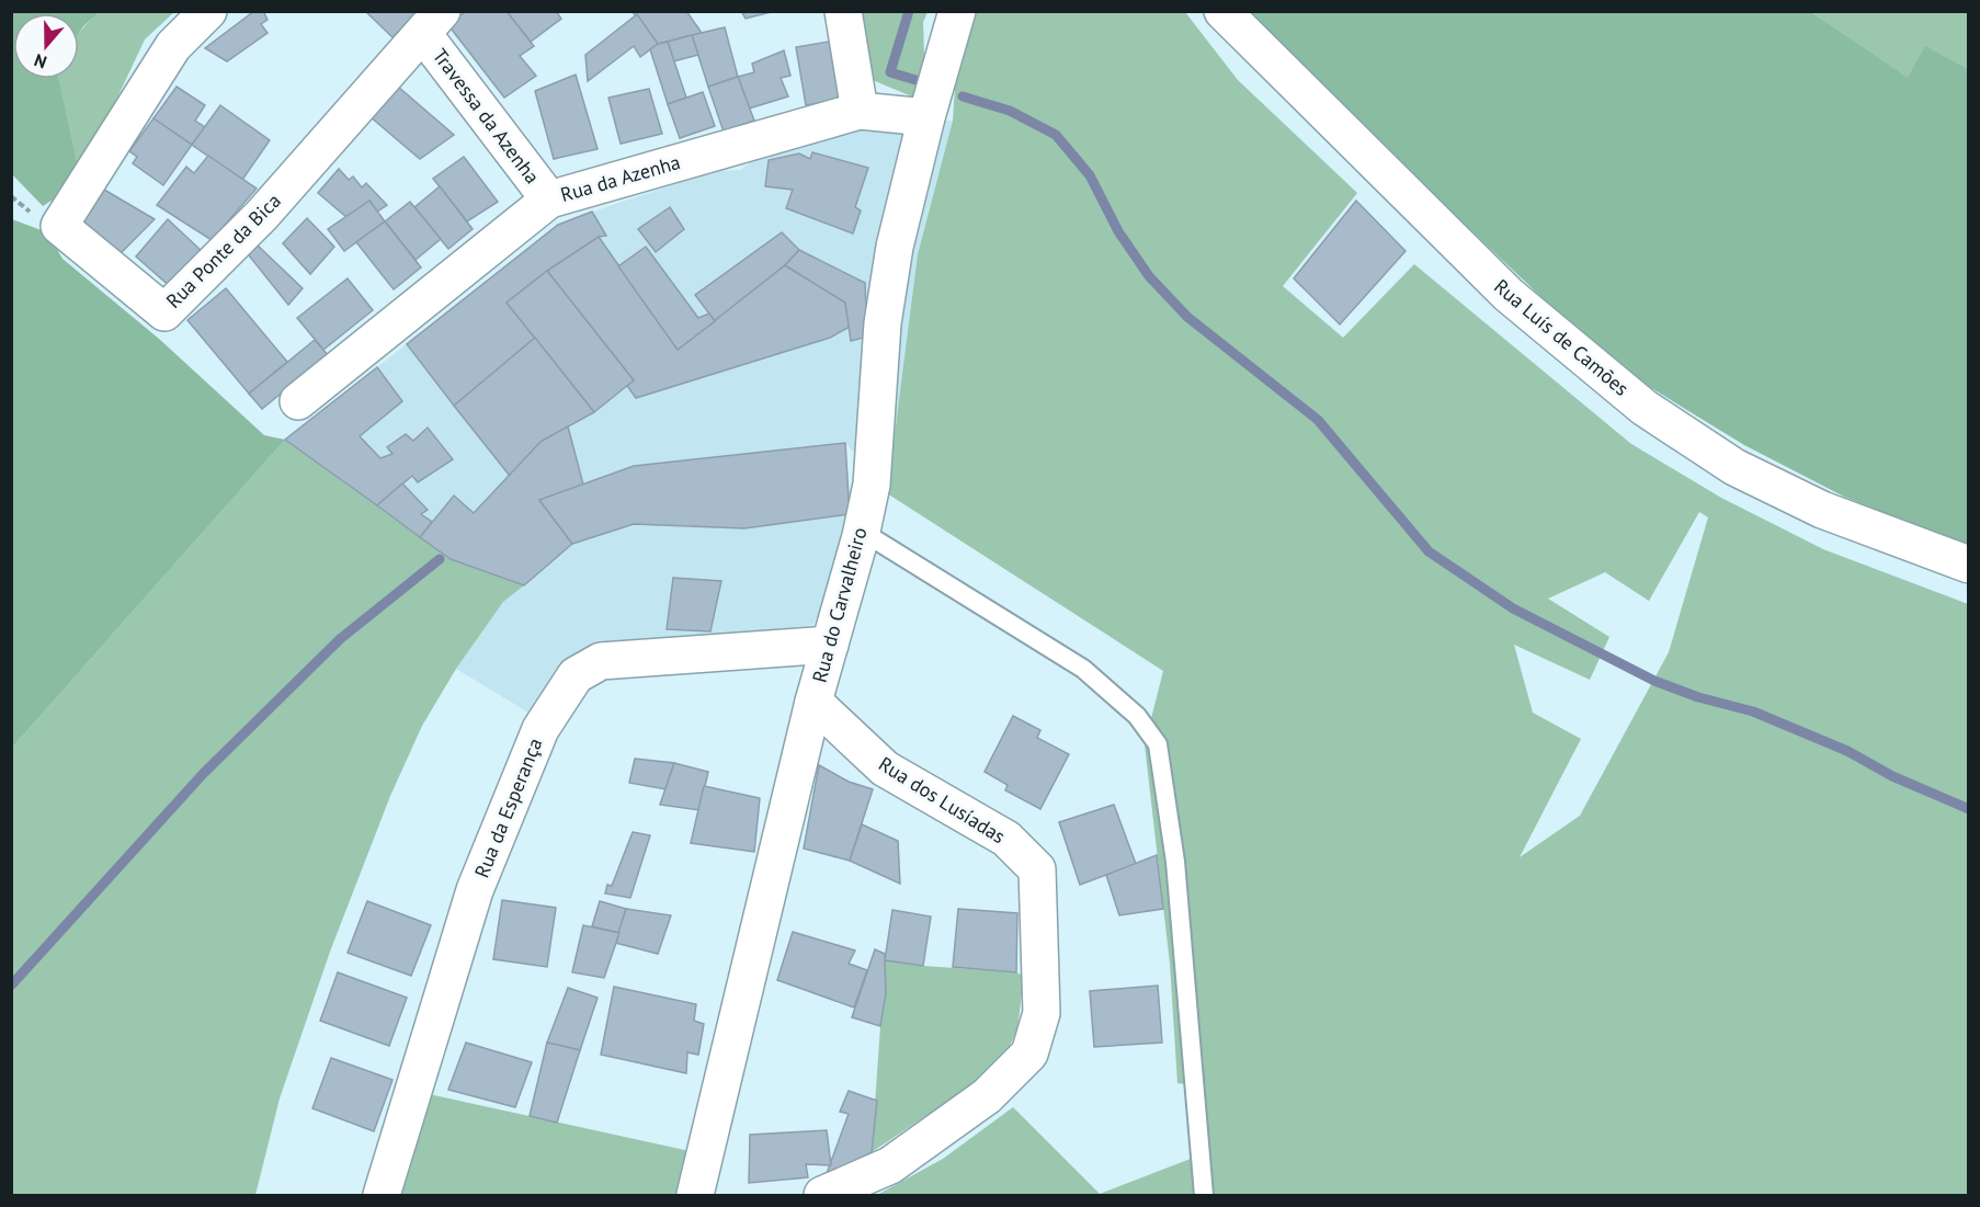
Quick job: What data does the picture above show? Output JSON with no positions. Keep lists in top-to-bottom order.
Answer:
{
  "streets": {
    "street": [
      "Travessa da Azenha",
      "Rua da Azenha",
      "Rua Ponte da Bica",
      "Rua Luís de Camões",
      "Rua do Carvalheiro",
      "Rua dos Lusíadas",
      "Rua da Esperança"
    ]
  },
  "crossings": [
    ["Travessa da Azenha", "Rua da Azenha"],
    ["Travessa da Azenha", "Rua Ponte da Bica"],
    ["Rua da Azenha", "Rua do Carvalheiro"],
    ["Rua do Carvalheiro", "Rua dos Lusíadas"],
    ["Rua do Carvalheiro", "Rua da Esperança"]
  ],
  "north": "bottom"
}
